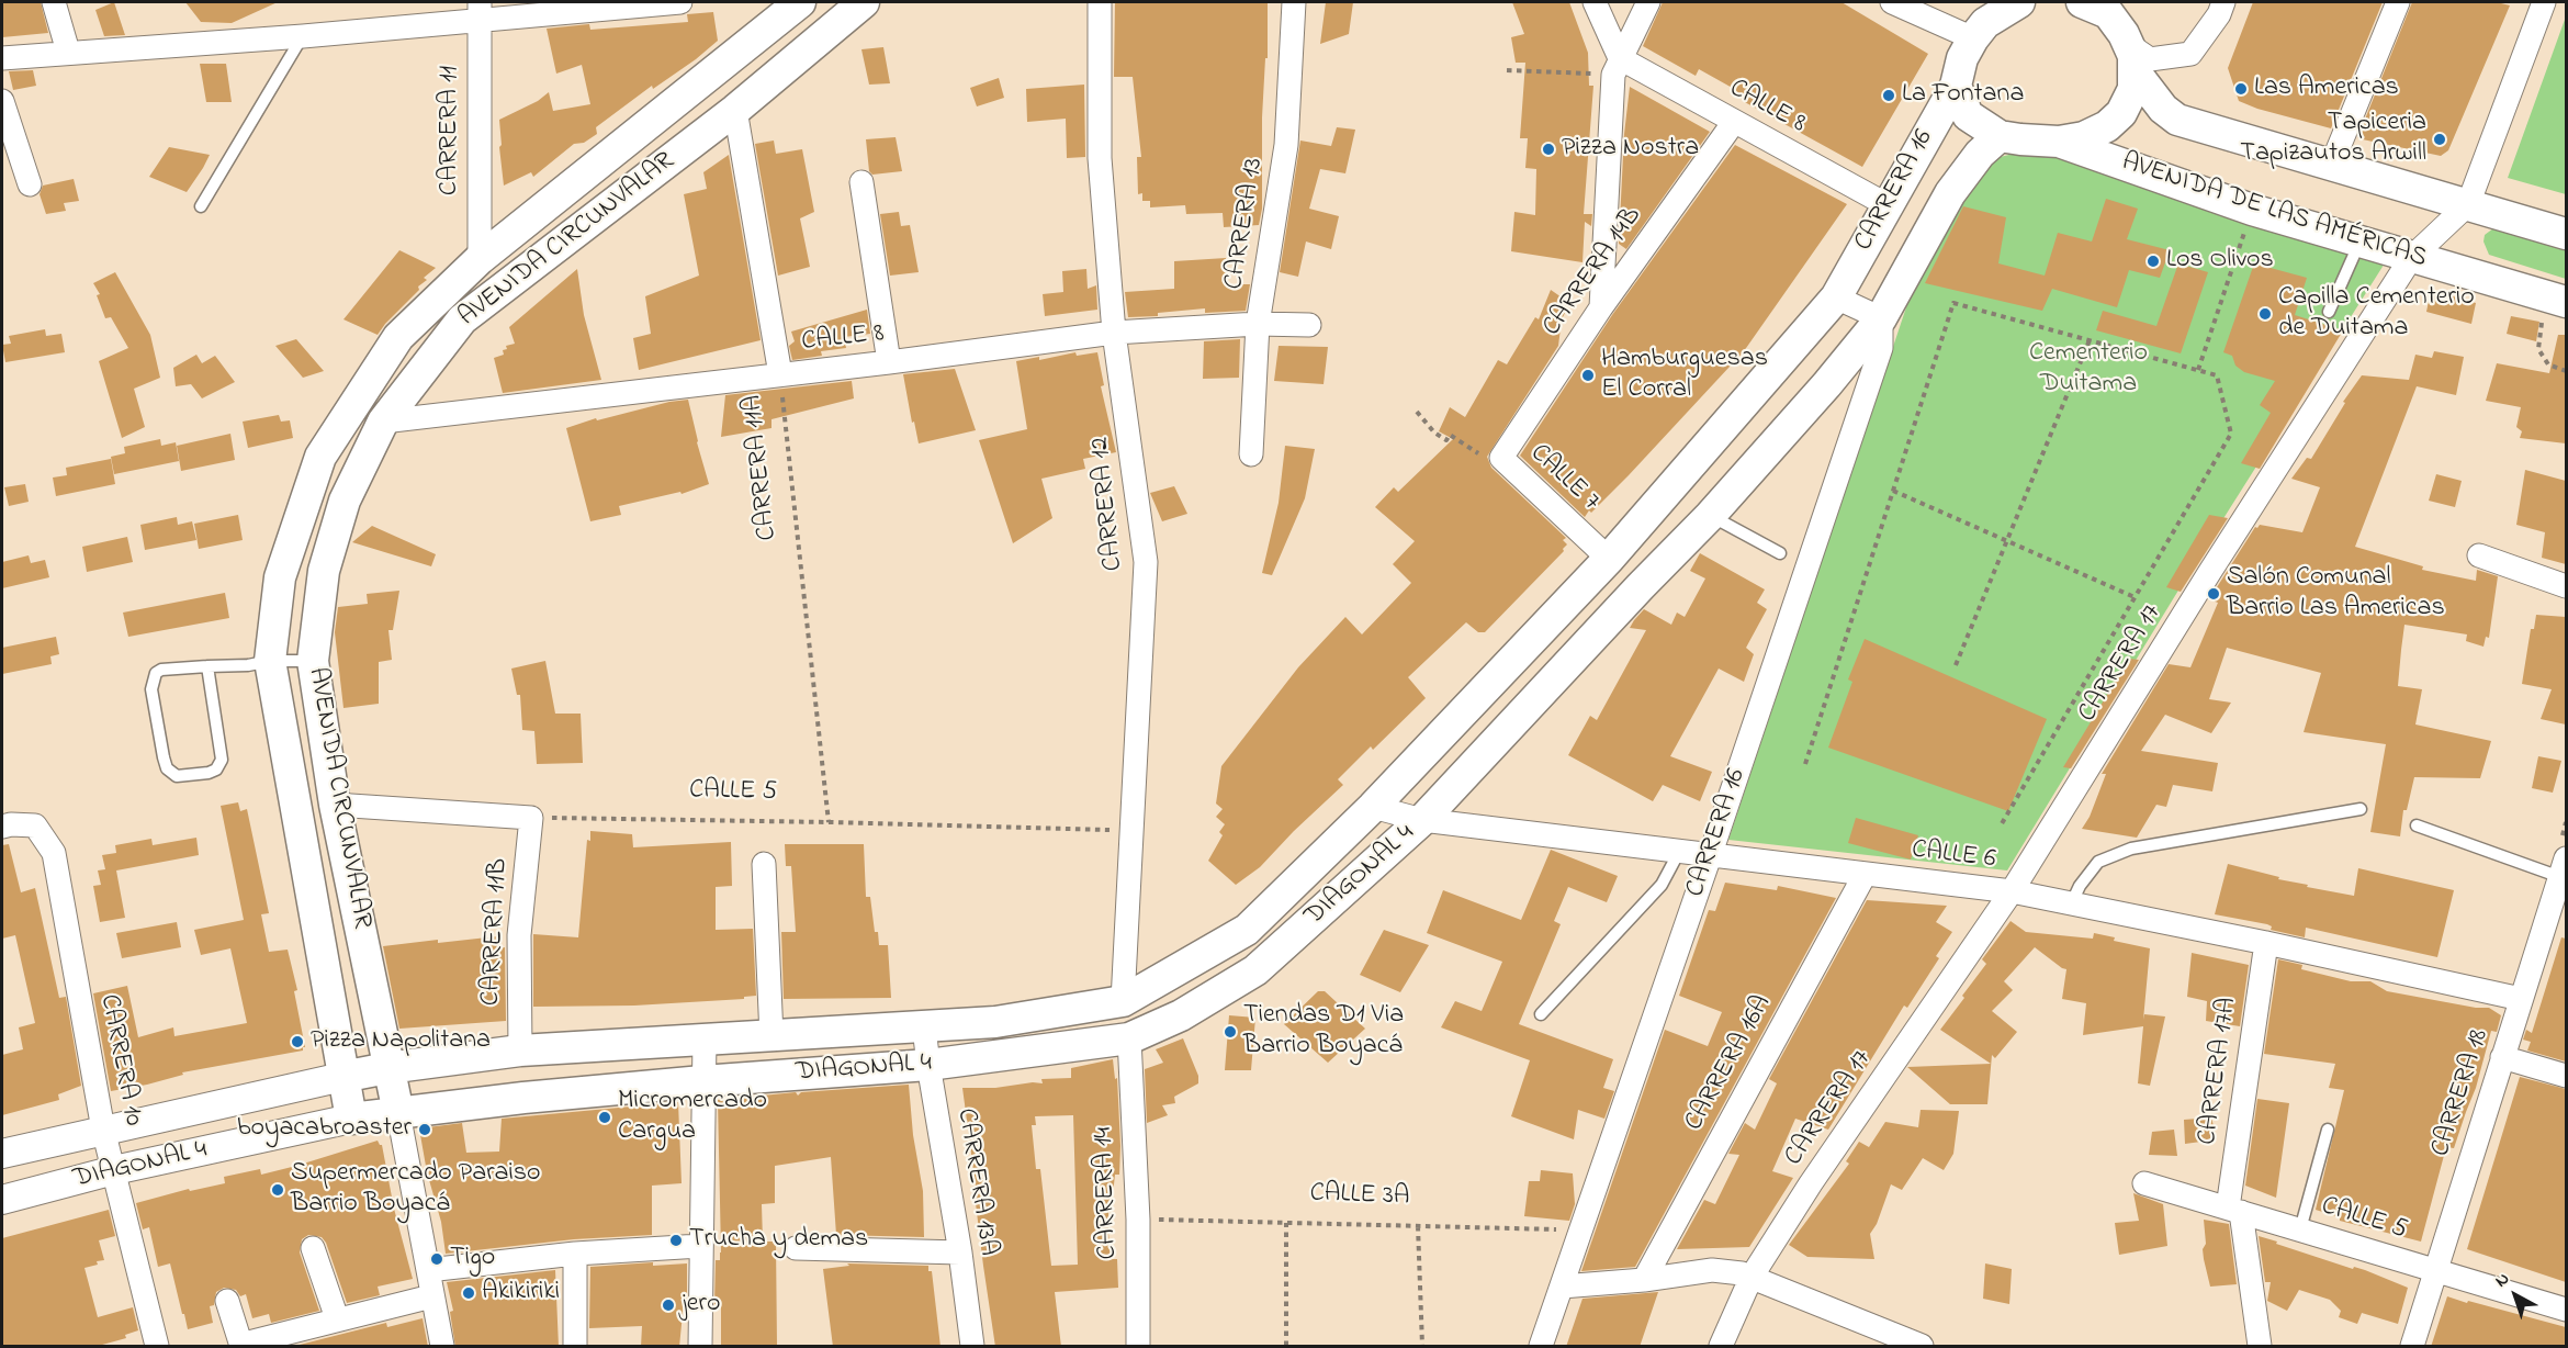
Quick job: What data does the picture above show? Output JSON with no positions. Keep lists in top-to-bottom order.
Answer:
{
  "streets": {
    "main road": [
      "CARRERA 16",
      "AVENIDA DE LAS AMÉRICAS",
      "AVENIDA CIRCUNVALAR",
      "DIAGONAL 4"
    ],
    "street": [
      "CALLE 8",
      "CARRERA 11",
      "CARRERA 13",
      "CARRERA 14B",
      "CARRERA 11A",
      "CALLE 7",
      "CARRERA 12",
      "CARRERA 17",
      "CALLE 5",
      "CALLE 6",
      "CARRERA 11B",
      "CARRERA 10",
      "CARRERA 16A",
      "CARRERA 17A",
      "CARRERA 18",
      "CARRERA 13A",
      "CARRERA 14"
    ],
    "path": ["CALLE 3A"]
  },
  "crossings": [
    ["CALLE 8", "CARRERA 16"],
    ["CALLE 8", "CARRERA 13"],
    ["CALLE 8", "AVENIDA CIRCUNVALAR"],
    ["CALLE 8", "CARRERA 14B"],
    ["CALLE 8", "CARRERA 11A"],
    ["CALLE 8", "CARRERA 12"],
    ["CARRERA 11", "AVENIDA CIRCUNVALAR"],
    ["CARRERA 16", "CALLE 7"],
    ["CARRERA 16", "CALLE 6"],
    ["CARRERA 16", "DIAGONAL 4"],
    ["CARRERA 16", "CALLE 3A"],
    ["AVENIDA DE LAS AMÉRICAS", "CARRERA 17"],
    ["AVENIDA CIRCUNVALAR", "CARRERA 11A"],
    ["AVENIDA CIRCUNVALAR", "DIAGONAL 4"],
    ["CARRERA 14B", "CALLE 7"],
    ["CARRERA 11A", "CALLE 5"],
    ["CARRERA 12", "CALLE 5"],
    ["CARRERA 12", "DIAGONAL 4"],
    ["CARRERA 17", "CALLE 6"],
    ["CALLE 5", "CARRERA 11B"],
    ["CALLE 5", "CARRERA 17A"],
    ["CALLE 5", "CARRERA 18"],
    ["CALLE 6", "DIAGONAL 4"],
    ["CALLE 6", "CARRERA 16A"],
    ["CALLE 6", "CARRERA 17A"],
    ["CALLE 6", "CARRERA 18"],
    ["DIAGONAL 4", "CARRERA 11B"],
    ["DIAGONAL 4", "CARRERA 10"],
    ["DIAGONAL 4", "CARRERA 13A"],
    ["DIAGONAL 4", "CARRERA 14"],
    ["CARRERA 14", "CALLE 3A"]
  ],
  "parks": ["Cementerio Duitama"],
  "places": [
    "Las Americas",
    "La Fontana",
    "Tapiceria Tapizautos Arwill",
    "Pizza Nostra",
    "Los Olivos",
    "Capilla Cementerio de Duitama",
    "Hamburguesas El Corral",
    "Salón Comunal Barrio Las Americas",
    "Tiendas D1 Via Barrio Boyacá",
    "Pizza Napolitana",
    "Micromercado Cargua",
    "boyacabroaster",
    "Supermercado Paraiso Barrio Boyacá",
    "Trucha y demas",
    "Tigo",
    "Akikiriki",
    "jero"
  ],
  "north": "top left"
}
